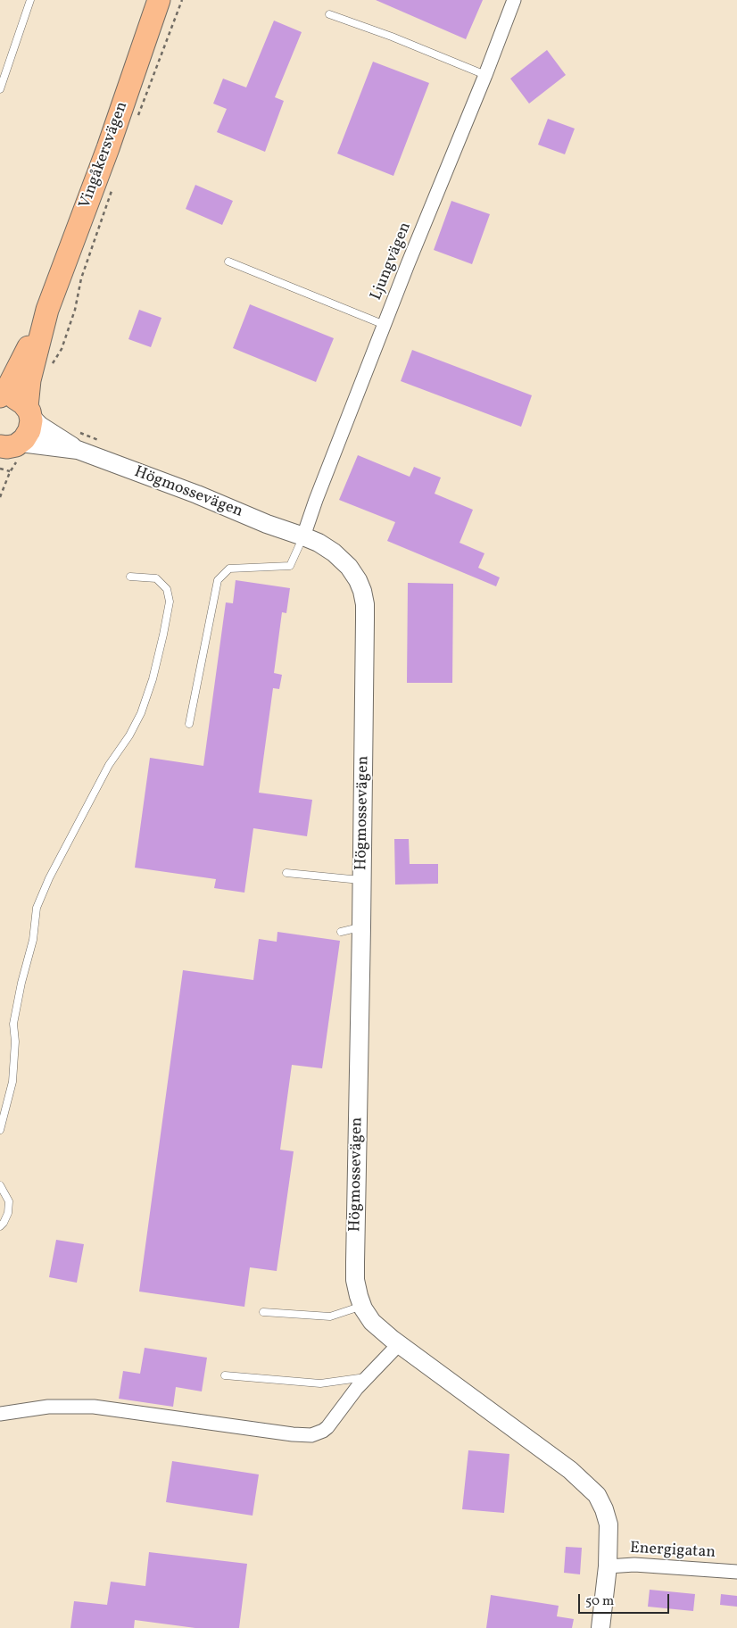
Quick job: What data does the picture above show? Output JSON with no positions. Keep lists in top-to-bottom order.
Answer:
{
  "streets": {
    "main road": ["Vingåkersvägen"],
    "street": ["Ljungvägen", "Högmossevägen", "Energigatan"]
  },
  "crossings": [
    ["Vingåkersvägen", "Högmossevägen"],
    ["Ljungvägen", "Högmossevägen"],
    ["Högmossevägen", "Energigatan"]
  ],
  "scale_bar": "50 m"
}
